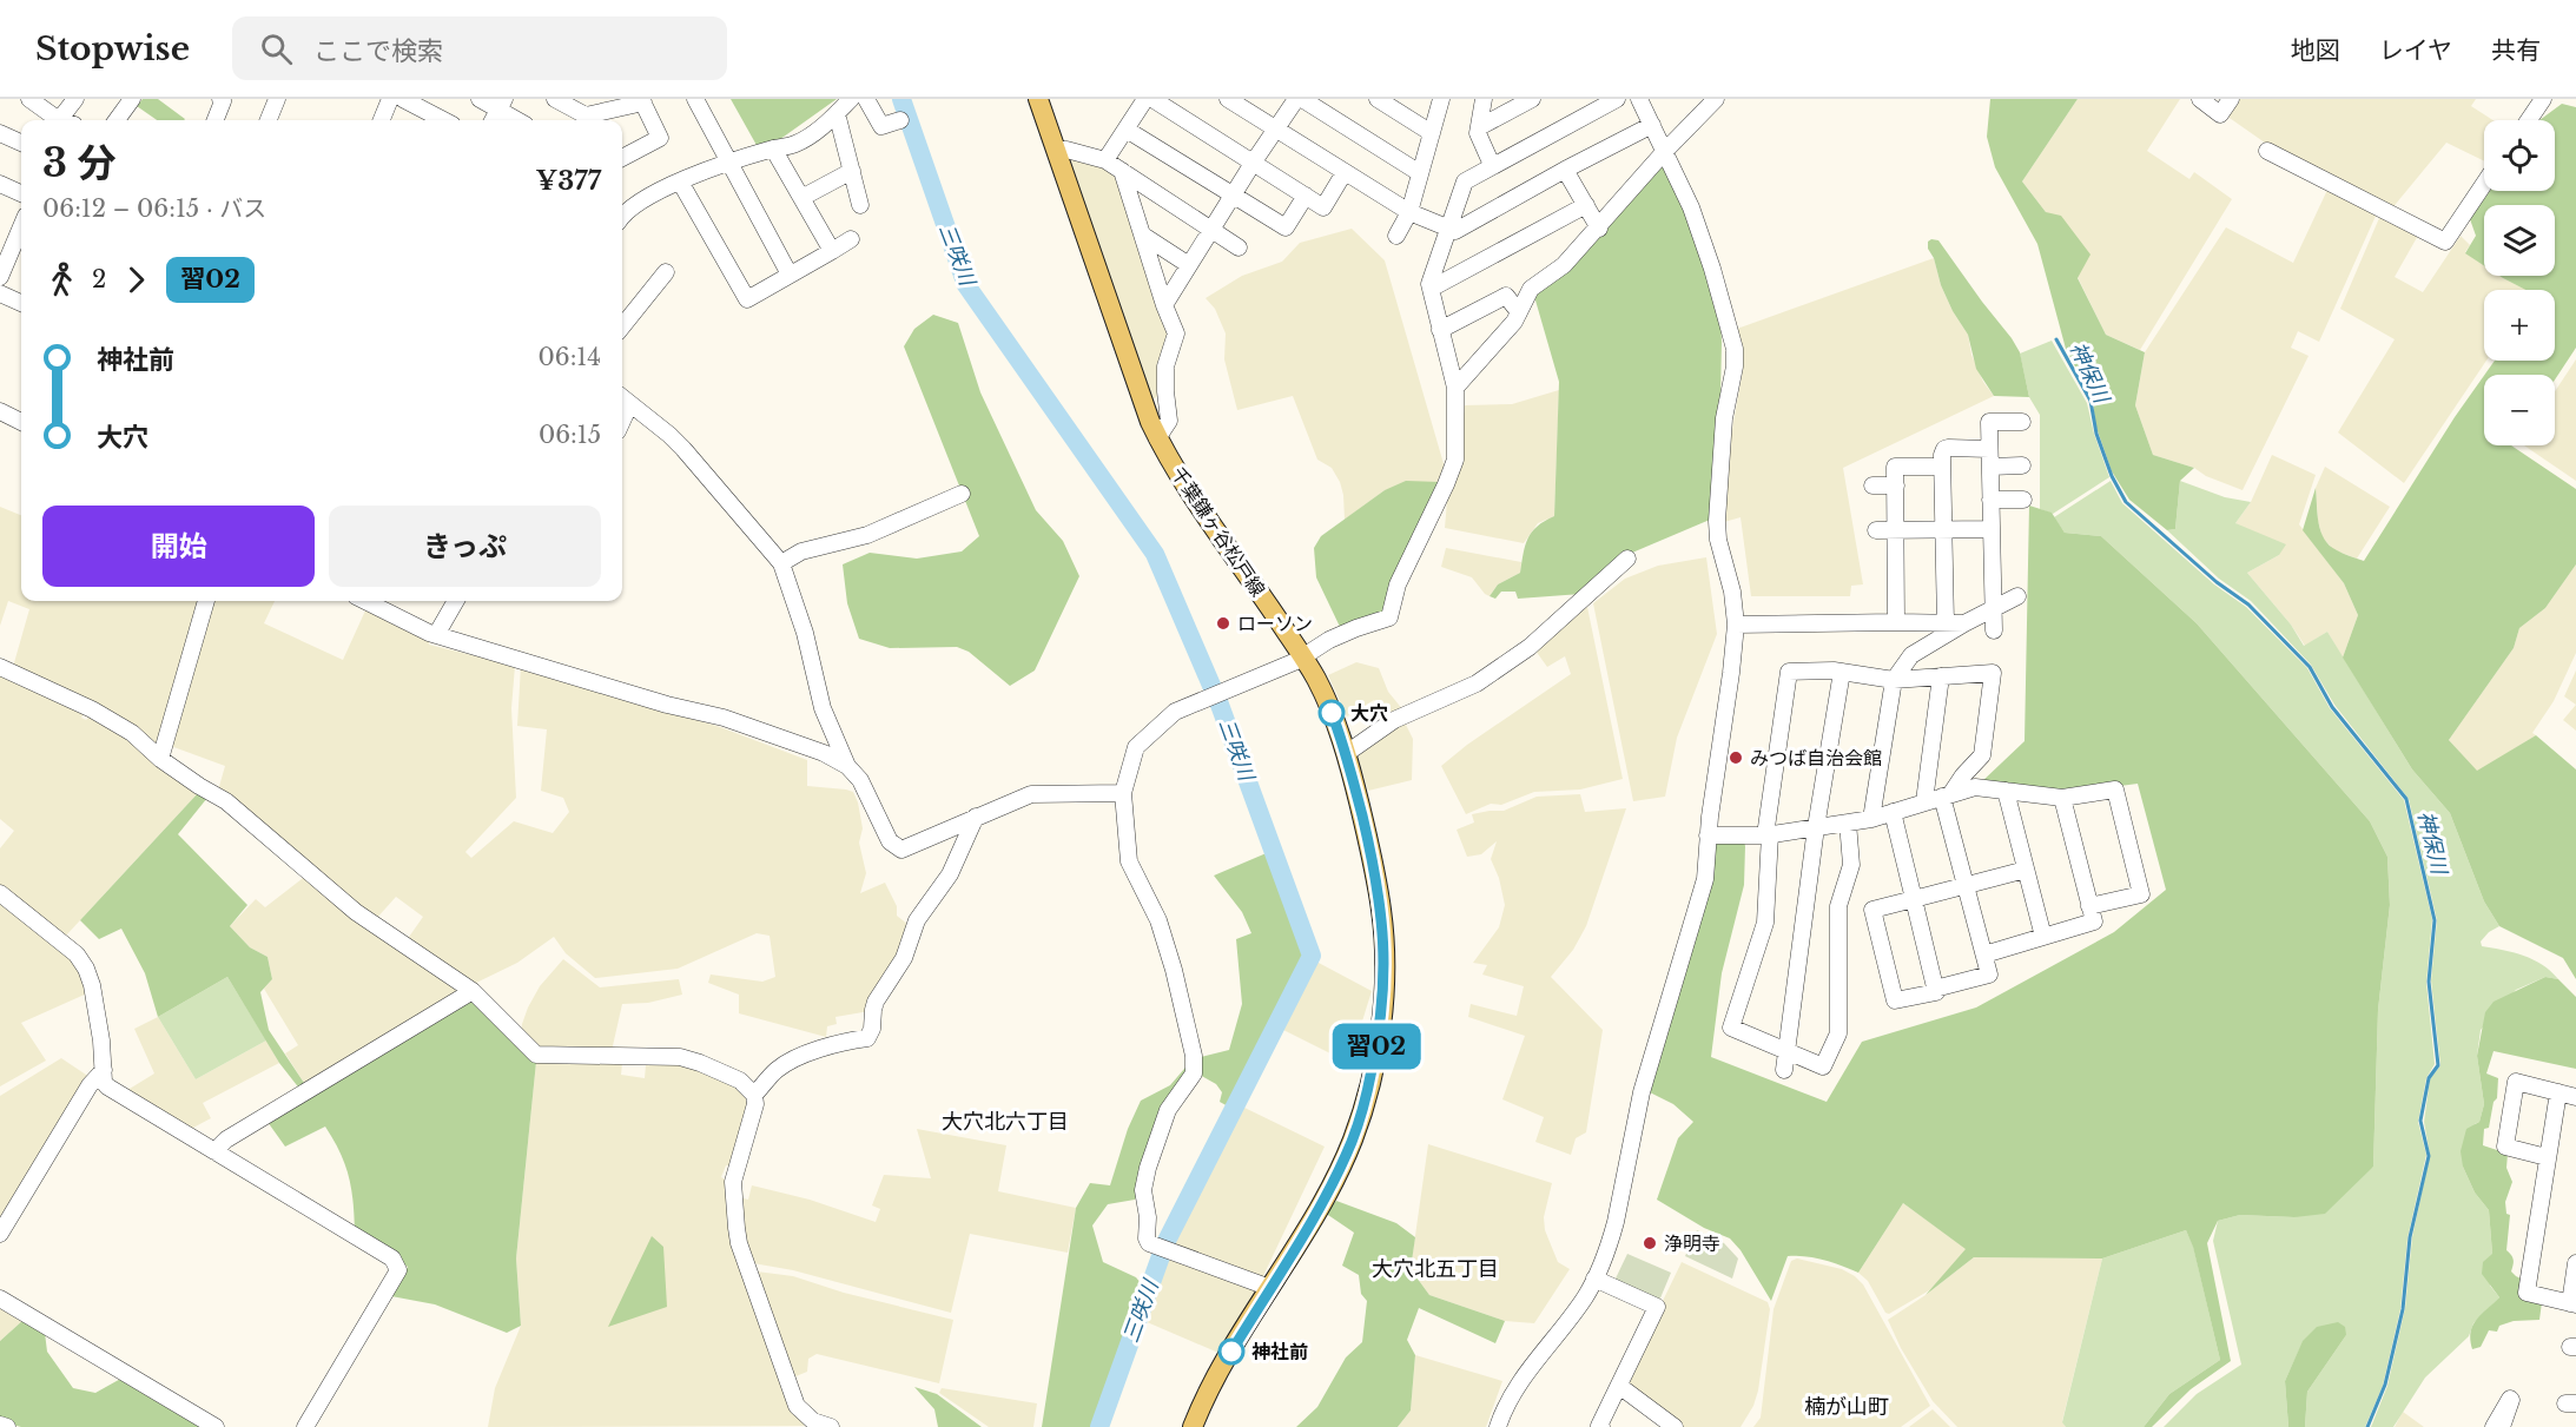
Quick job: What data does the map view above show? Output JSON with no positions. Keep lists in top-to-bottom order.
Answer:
{
  "streets": {
    "main road": ["千葉鎌ヶ谷松戸線"]
  },
  "districts": ["大穴北六丁目", "大穴北五丁目", "楠が山町"],
  "water": ["三咲川", "神保川"],
  "places": [
    "ローソン",
    "大穴",
    "みつば自治会館",
    "浄明寺",
    "神社前"
  ],
  "lines": ["bus line 習02"],
  "page": {
    "header": "Stopwise",
    "search": "ここで検索",
    "nav": ["地図", "レイヤ", "共有"],
    "on_map": "習02",
    "map_buttons": ["+", "−"],
    "heading": ["3 分", "06:12 – 06:15 · バス", "¥377"],
    "legs": ["2", "習02"],
    "list": [
      {
        "name": "神社前",
        "value": "06:14"
      },
      {
        "name": "大穴",
        "value": "06:15"
      }
    ],
    "buttons": ["開始", "きっぷ"]
  }
}
